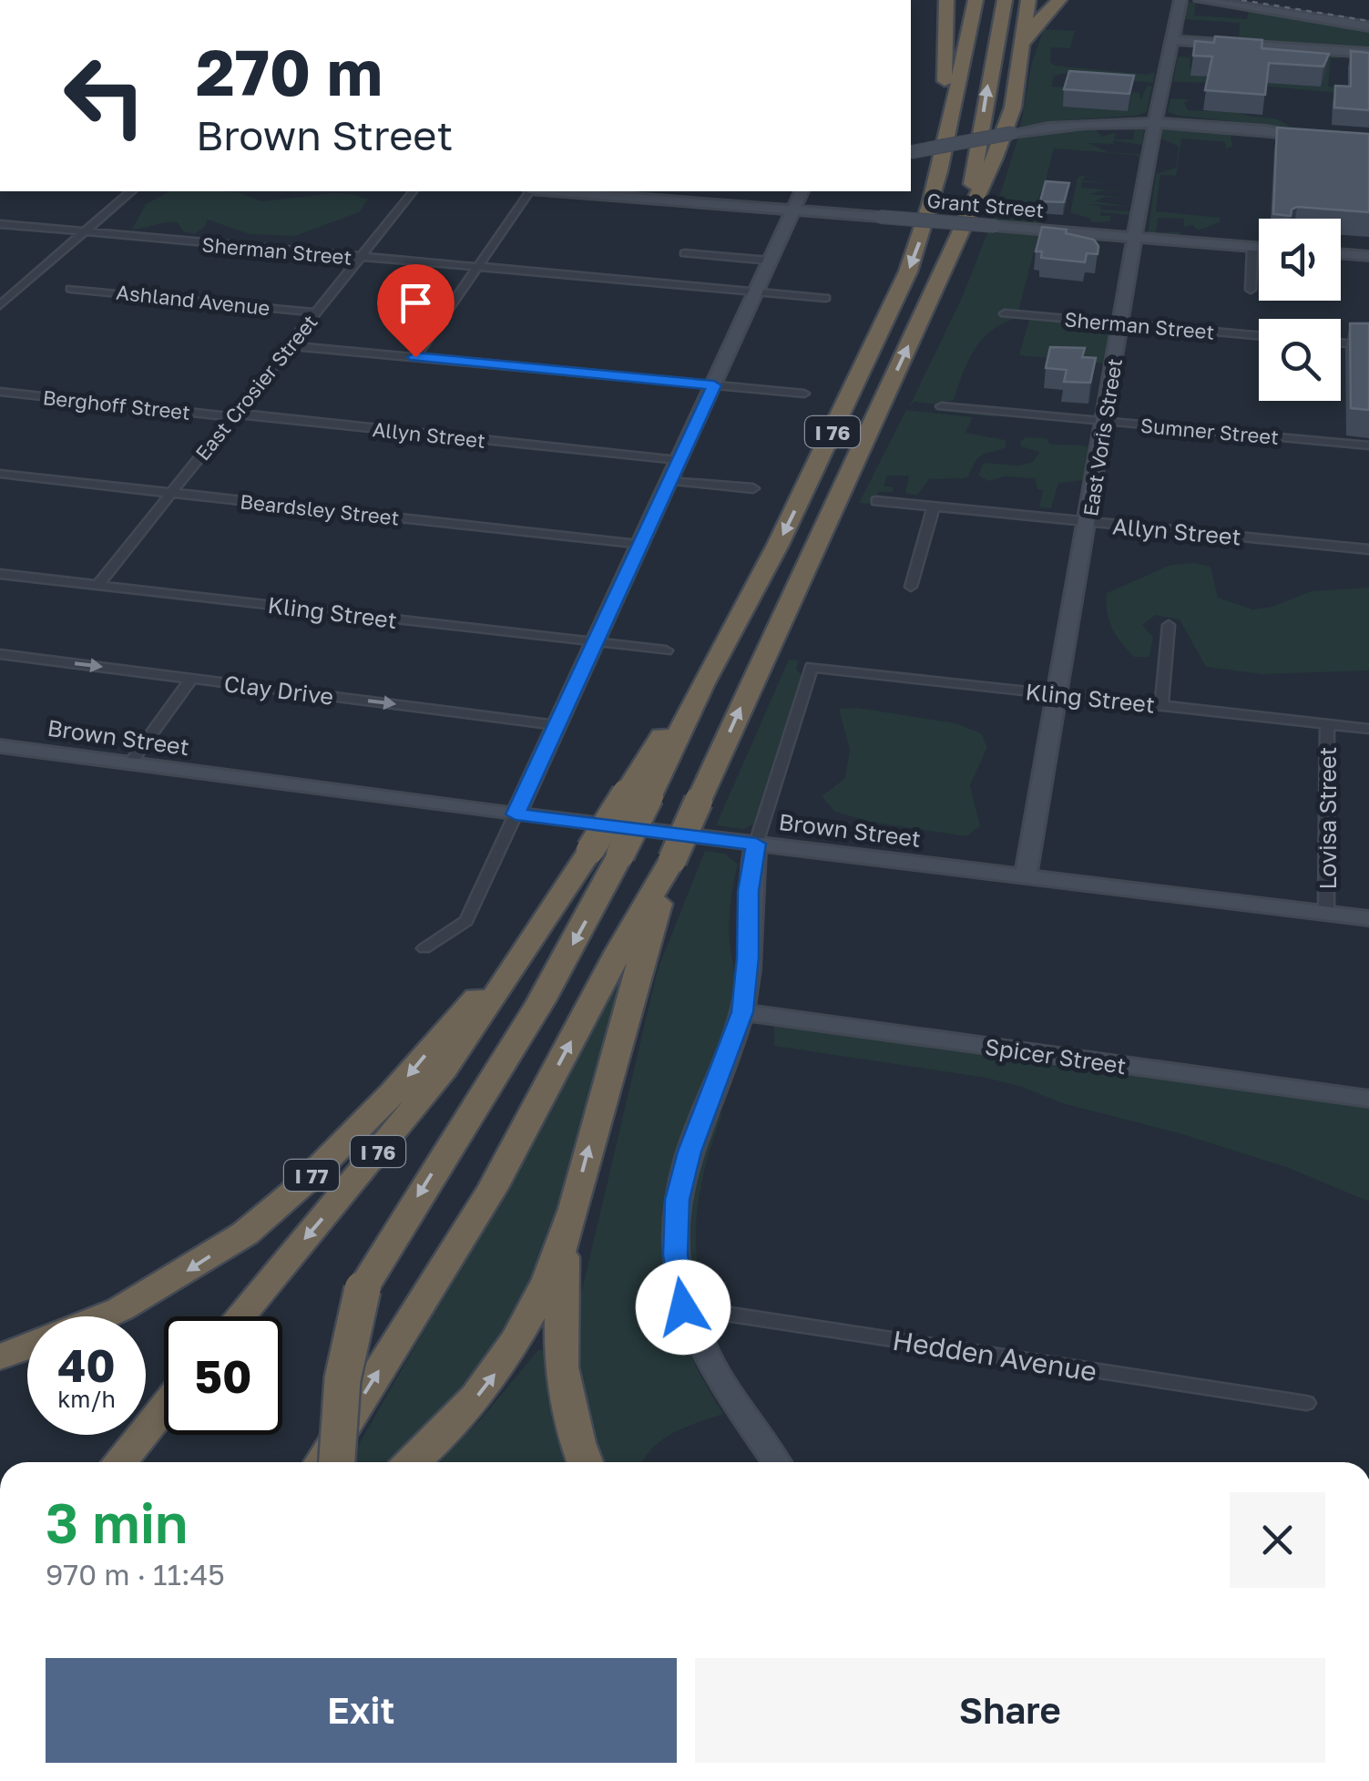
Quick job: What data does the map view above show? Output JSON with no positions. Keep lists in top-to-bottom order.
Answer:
{
  "streets": {
    "highway": ["I 76", "I 77"],
    "main road": [
      "Grant Street",
      "East Voris Street",
      "Brown Street",
      "Spicer Street"
    ],
    "street": [
      "Sherman Street",
      "Ashland Avenue",
      "East Crosier Street",
      "Berghoff Street",
      "Sumner Street",
      "Allyn Street",
      "Beardsley Street",
      "Kling Street",
      "Clay Drive",
      "Lovisa Street",
      "Hedden Avenue"
    ]
  },
  "crossings": [
    ["Grant Street", "East Voris Street"],
    ["Sherman Street", "East Crosier Street"],
    ["Sherman Street", "East Voris Street"],
    ["Ashland Avenue", "East Crosier Street"],
    ["East Crosier Street", "Berghoff Street"],
    ["East Crosier Street", "Allyn Street"],
    ["East Crosier Street", "Beardsley Street"],
    ["East Crosier Street", "Kling Street"],
    ["Berghoff Street", "Allyn Street"],
    ["Sumner Street", "East Voris Street"],
    ["I 76", "I 77"],
    ["Allyn Street", "East Voris Street"],
    ["East Voris Street", "Kling Street"],
    ["East Voris Street", "Brown Street"],
    ["Kling Street", "Brown Street"],
    ["Kling Street", "Lovisa Street"],
    ["Brown Street", "Lovisa Street"]
  ],
  "one_way": ["Clay Drive"],
  "page": {
    "turn": ["270 m", "Brown Street"],
    "speed": "40 km/h",
    "limit": "50",
    "heading": ["3 min", "970 m · 11:45"],
    "buttons": ["Exit", "Share"]
  }
}
